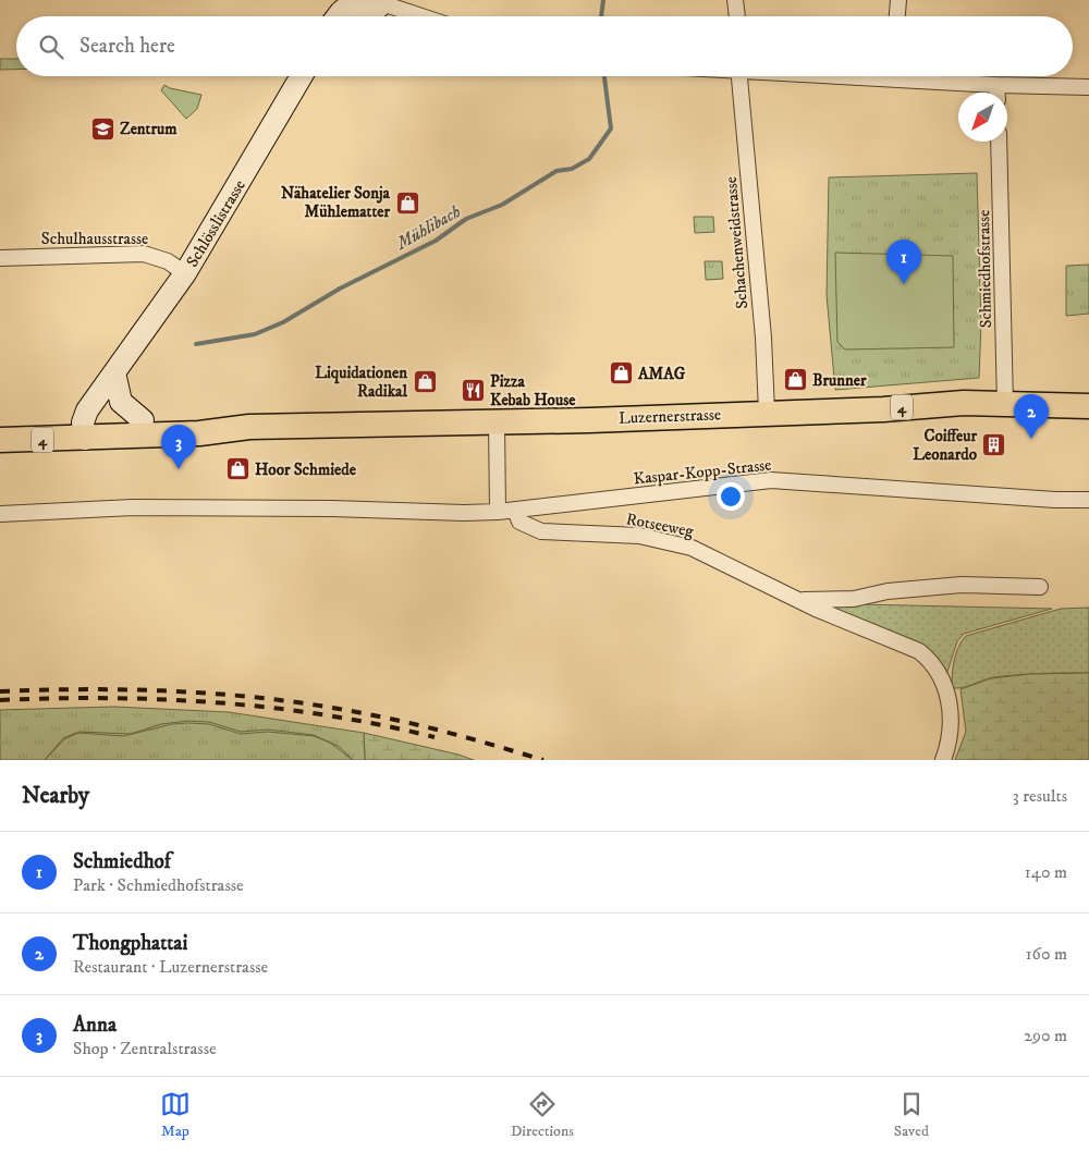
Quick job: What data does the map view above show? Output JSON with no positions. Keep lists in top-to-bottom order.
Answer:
{
  "streets": {
    "main road": ["Schlösslistrasse", "4", "Luzernerstrasse"],
    "street": [
      "Schulhausstrasse",
      "Schachenweidstrasse",
      "Schmiedhofstrasse",
      "Kaspar-Kopp-Strasse",
      "Rotseeweg"
    ]
  },
  "crossings": [
    ["Schlösslistrasse", "Schulhausstrasse"],
    ["Schlösslistrasse", "4"],
    ["Schachenweidstrasse", "Luzernerstrasse"],
    ["Schmiedhofstrasse", "Luzernerstrasse"],
    ["4", "Luzernerstrasse"],
    ["Kaspar-Kopp-Strasse", "Rotseeweg"]
  ],
  "water": ["Mühlibach"],
  "places": {
    "school or university": ["Zentrum"],
    "shop": [
      "Nähatelier Sonja Mühlematter",
      "AMAG",
      "Brunner",
      "Liquidationen Radikal",
      "Hoor Schmiede"
    ],
    "restaurant": ["Pizza Kebab House"],
    "building": ["Coiffeur Leonardo"]
  },
  "north": "bottom left",
  "page": {
    "search": "Search here",
    "pins": ["1", "2", "3"],
    "heading": ["Nearby", "3 results"],
    "list": [
      {
        "mark": "1",
        "name": "Schmiedhof",
        "note": "Park · Schmiedhofstrasse",
        "value": "140 m"
      },
      {
        "mark": "2",
        "name": "Thongphattai",
        "note": "Restaurant · Luzernerstrasse",
        "value": "160 m"
      },
      {
        "mark": "3",
        "name": "Anna",
        "note": "Shop · Zentralstrasse",
        "value": "290 m"
      }
    ],
    "nav": ["Map", "Directions", "Saved"]
  }
}
